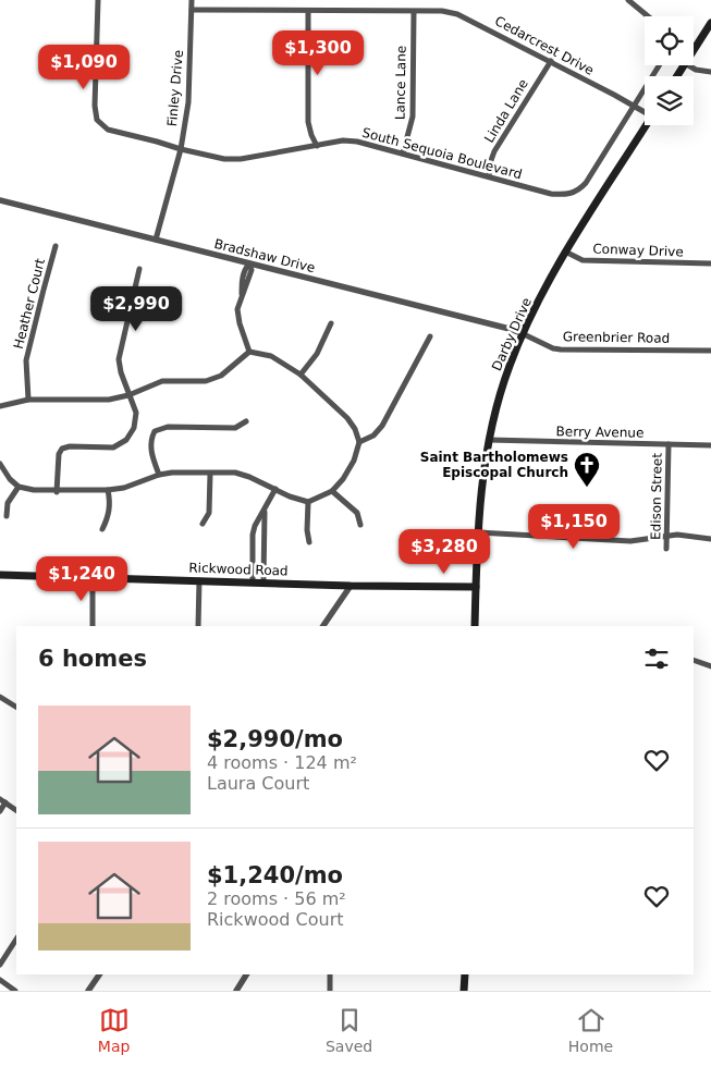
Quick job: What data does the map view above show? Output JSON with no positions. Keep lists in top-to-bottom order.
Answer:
{
  "streets": {
    "main road": ["Darby Drive", "Rickwood Road"],
    "street": [
      "Cedarcrest Drive",
      "Lance Lane",
      "Finley Drive",
      "Linda Lane",
      "South Sequoia Boulevard",
      "Conway Drive",
      "Bradshaw Drive",
      "Heather Court",
      "Greenbrier Road",
      "Berry Avenue",
      "Edison Street"
    ]
  },
  "crossings": [
    ["Cedarcrest Drive", "Lance Lane"],
    ["Cedarcrest Drive", "Finley Drive"],
    ["Cedarcrest Drive", "Linda Lane"],
    ["Cedarcrest Drive", "South Sequoia Boulevard"],
    ["Lance Lane", "South Sequoia Boulevard"],
    ["Finley Drive", "South Sequoia Boulevard"],
    ["Finley Drive", "Bradshaw Drive"],
    ["Linda Lane", "South Sequoia Boulevard"],
    ["Conway Drive", "Darby Drive"],
    ["Bradshaw Drive", "Darby Drive"],
    ["Bradshaw Drive", "Greenbrier Road"],
    ["Darby Drive", "Greenbrier Road"],
    ["Darby Drive", "Berry Avenue"],
    ["Darby Drive", "Rickwood Road"],
    ["Berry Avenue", "Edison Street"]
  ],
  "places": {
    "church": ["Saint Bartholomews Episcopal Church"]
  },
  "page": {
    "price": [
      "$1,300",
      "$1,090",
      "$2,990",
      "$1,150",
      "$3,280",
      "$1,240"
    ],
    "heading": "6 homes",
    "list": [
      {
        "name": "$2,990/mo",
        "note": "4 rooms · 124 m² · Laura Court"
      },
      {
        "name": "$1,240/mo",
        "note": "2 rooms · 56 m² · Rickwood Court"
      }
    ],
    "tabs": ["Map", "Saved", "Home"]
  }
}
